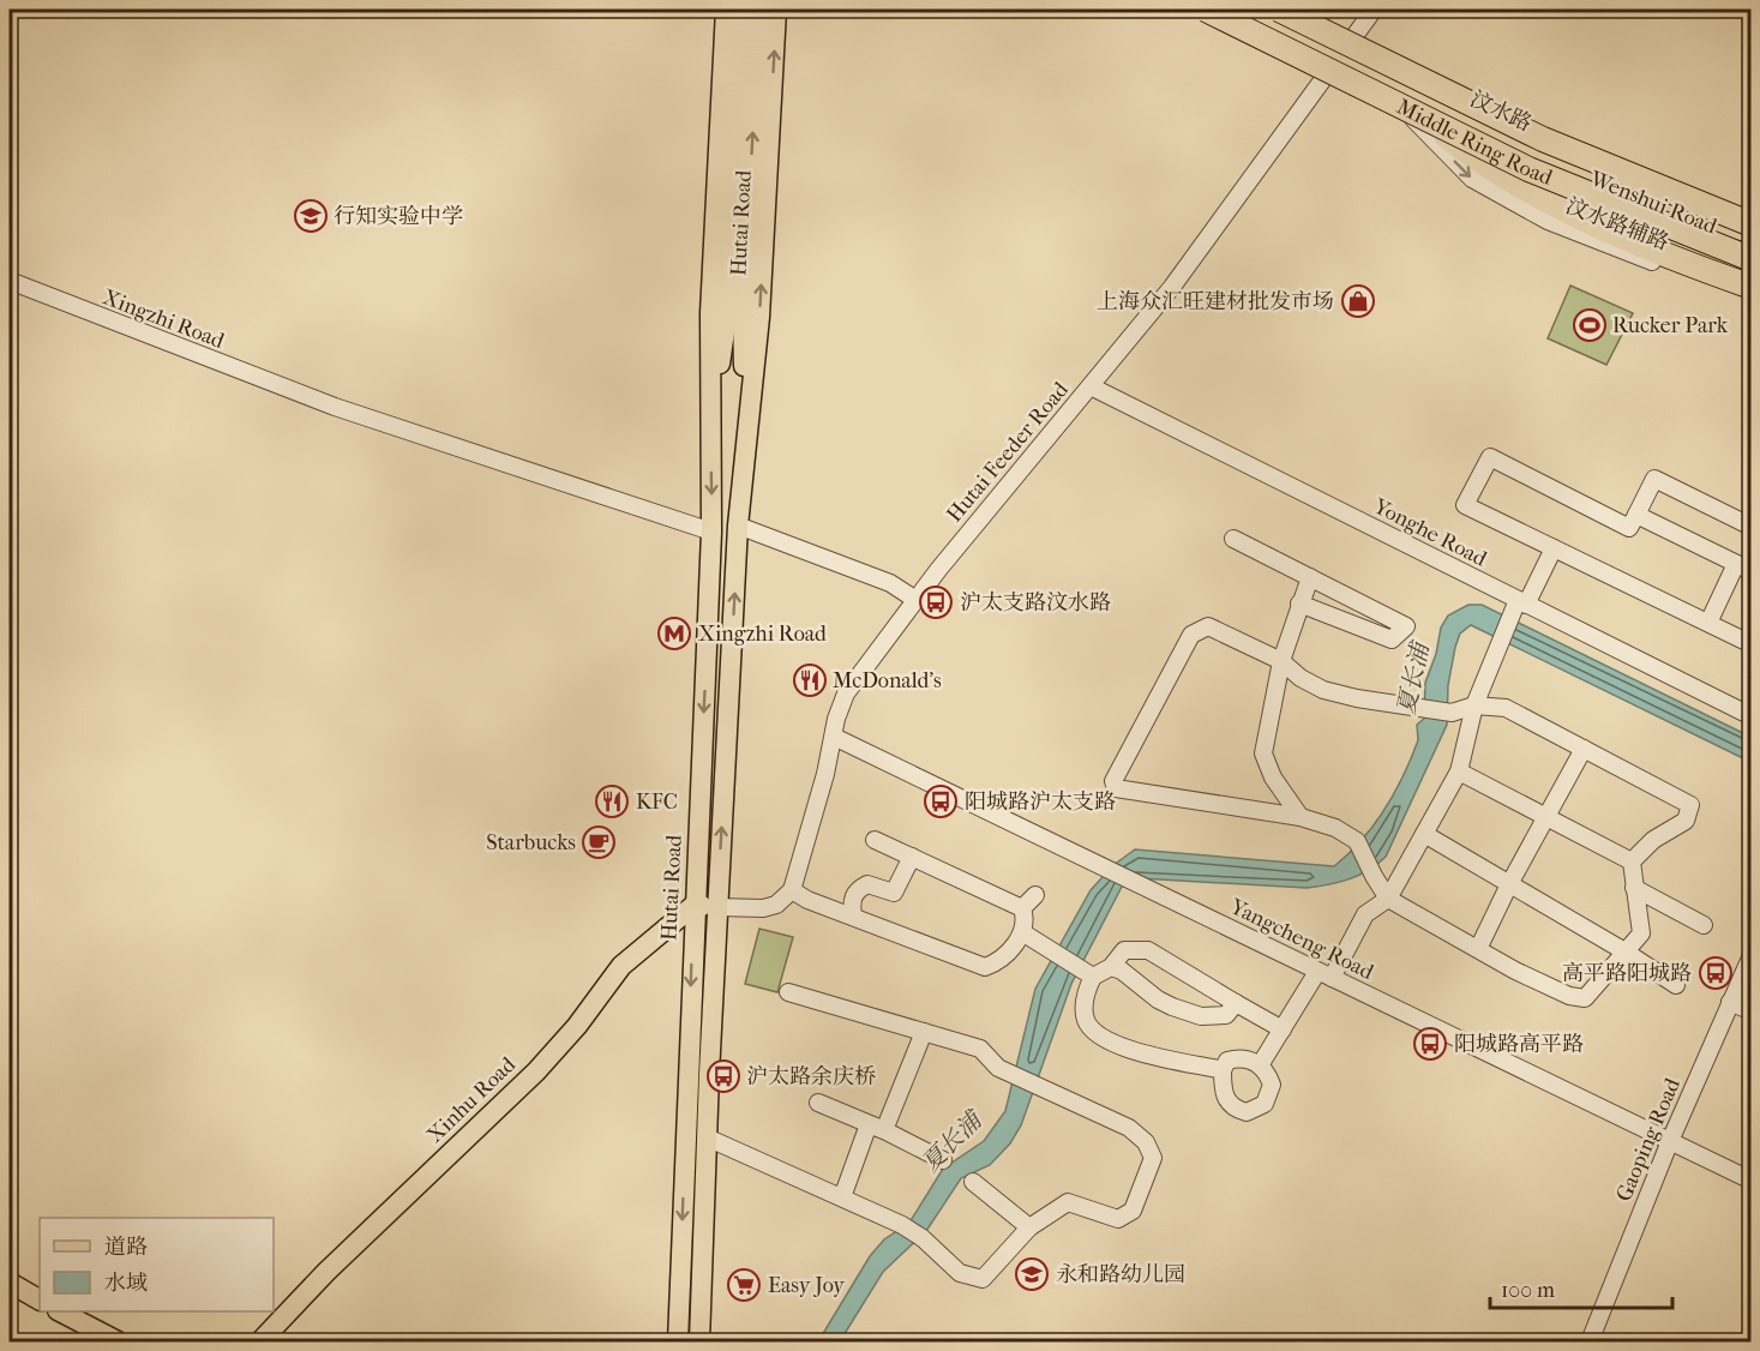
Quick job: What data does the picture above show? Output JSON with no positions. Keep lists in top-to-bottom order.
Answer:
{
  "streets": {
    "highway": ["Middle Ring Road"],
    "main road": [
      "汶水路",
      "Wenshui Road",
      "Hutai Road",
      "Xinhu Road"
    ],
    "street": [
      "汶水路辅路",
      "Xingzhi Road",
      "Hutai Feeder Road",
      "Yonghe Road",
      "Yangcheng Road",
      "Gaoping Road"
    ]
  },
  "crossings": [
    ["汶水路", "Wenshui Road"],
    ["汶水路", "Hutai Feeder Road"],
    ["Wenshui Road", "汶水路辅路"],
    ["Wenshui Road", "Hutai Feeder Road"],
    ["Hutai Road", "Xingzhi Road"],
    ["Hutai Road", "Xinhu Road"],
    ["Hutai Feeder Road", "Yonghe Road"],
    ["Hutai Feeder Road", "Yangcheng Road"],
    ["Yangcheng Road", "Gaoping Road"]
  ],
  "one_way": ["汶水路辅路"],
  "water": ["夏长浦"],
  "places": {
    "school or university": ["行知实验中学", "永和路幼儿园"],
    "shop": ["上海众汇旺建材批发市场"],
    "sports": ["Rucker Park"],
    "bus stop": [
      "沪太支路汶水路",
      "阳城路沪太支路",
      "高平路阳城路",
      "阳城路高平路",
      "沪太路余庆桥"
    ],
    "metro station": ["Xingzhi Road"],
    "restaurant": ["McDonald's", "KFC"],
    "cafe": ["Starbucks"],
    "supermarket": ["Easy Joy"]
  },
  "legend": ["道路", "水域"],
  "scale_bar": "100 m"
}
